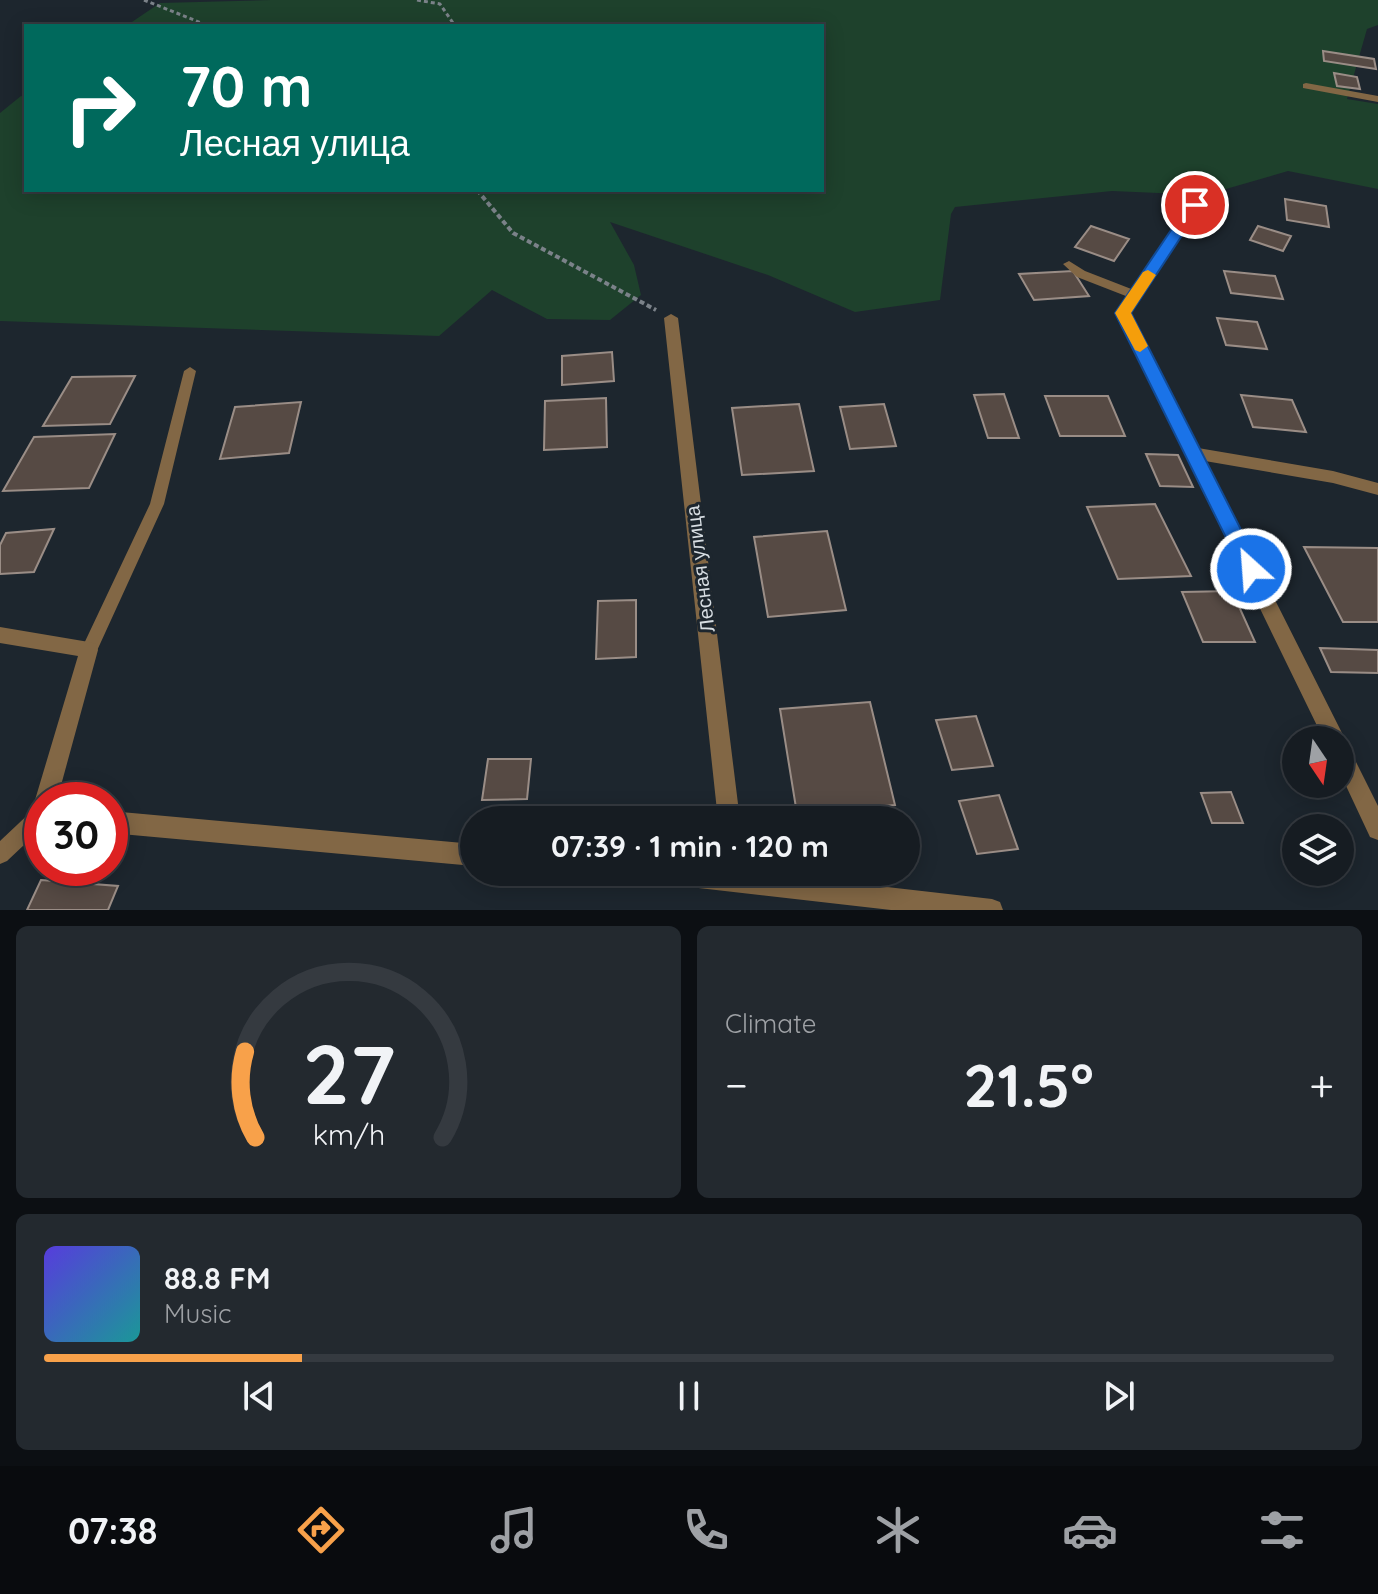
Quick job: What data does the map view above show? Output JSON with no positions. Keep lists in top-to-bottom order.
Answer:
{
  "streets": {
    "street": ["Лесная улица"]
  },
  "north": "bottom",
  "page": {
    "turn": ["70 m", "Лесная улица"],
    "limit": "30",
    "trip": "07:39 · 1 min · 120 m",
    "tile": "Climate",
    "heat": ["−", "21.5°", "+"],
    "song": ["88.8 FM", "Music"],
    "tabs": "07:38",
    "gauge": ["27", "km/h"]
  }
}
